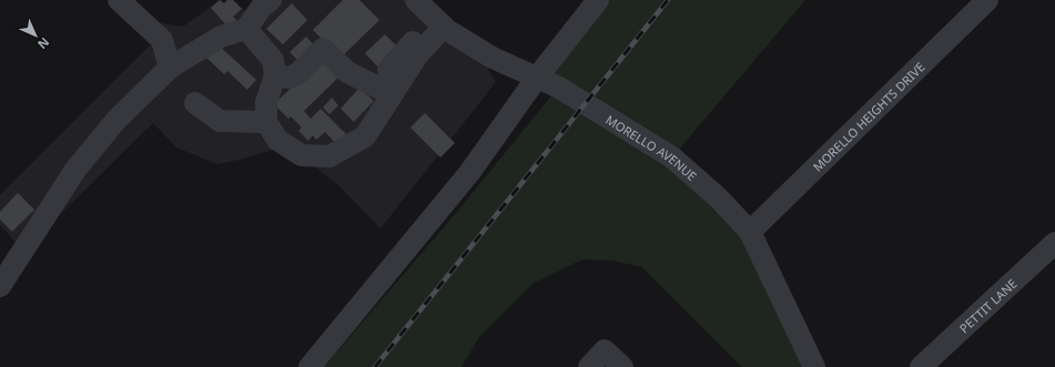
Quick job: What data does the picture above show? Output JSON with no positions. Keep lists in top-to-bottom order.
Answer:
{
  "streets": {
    "street": ["MORELLO HEIGHTS DRIVE", "MORELLO AVENUE", "PETTIT LANE"]
  },
  "crossings": [
    ["MORELLO HEIGHTS DRIVE", "MORELLO AVENUE"]
  ],
  "north": "bottom right"
}
